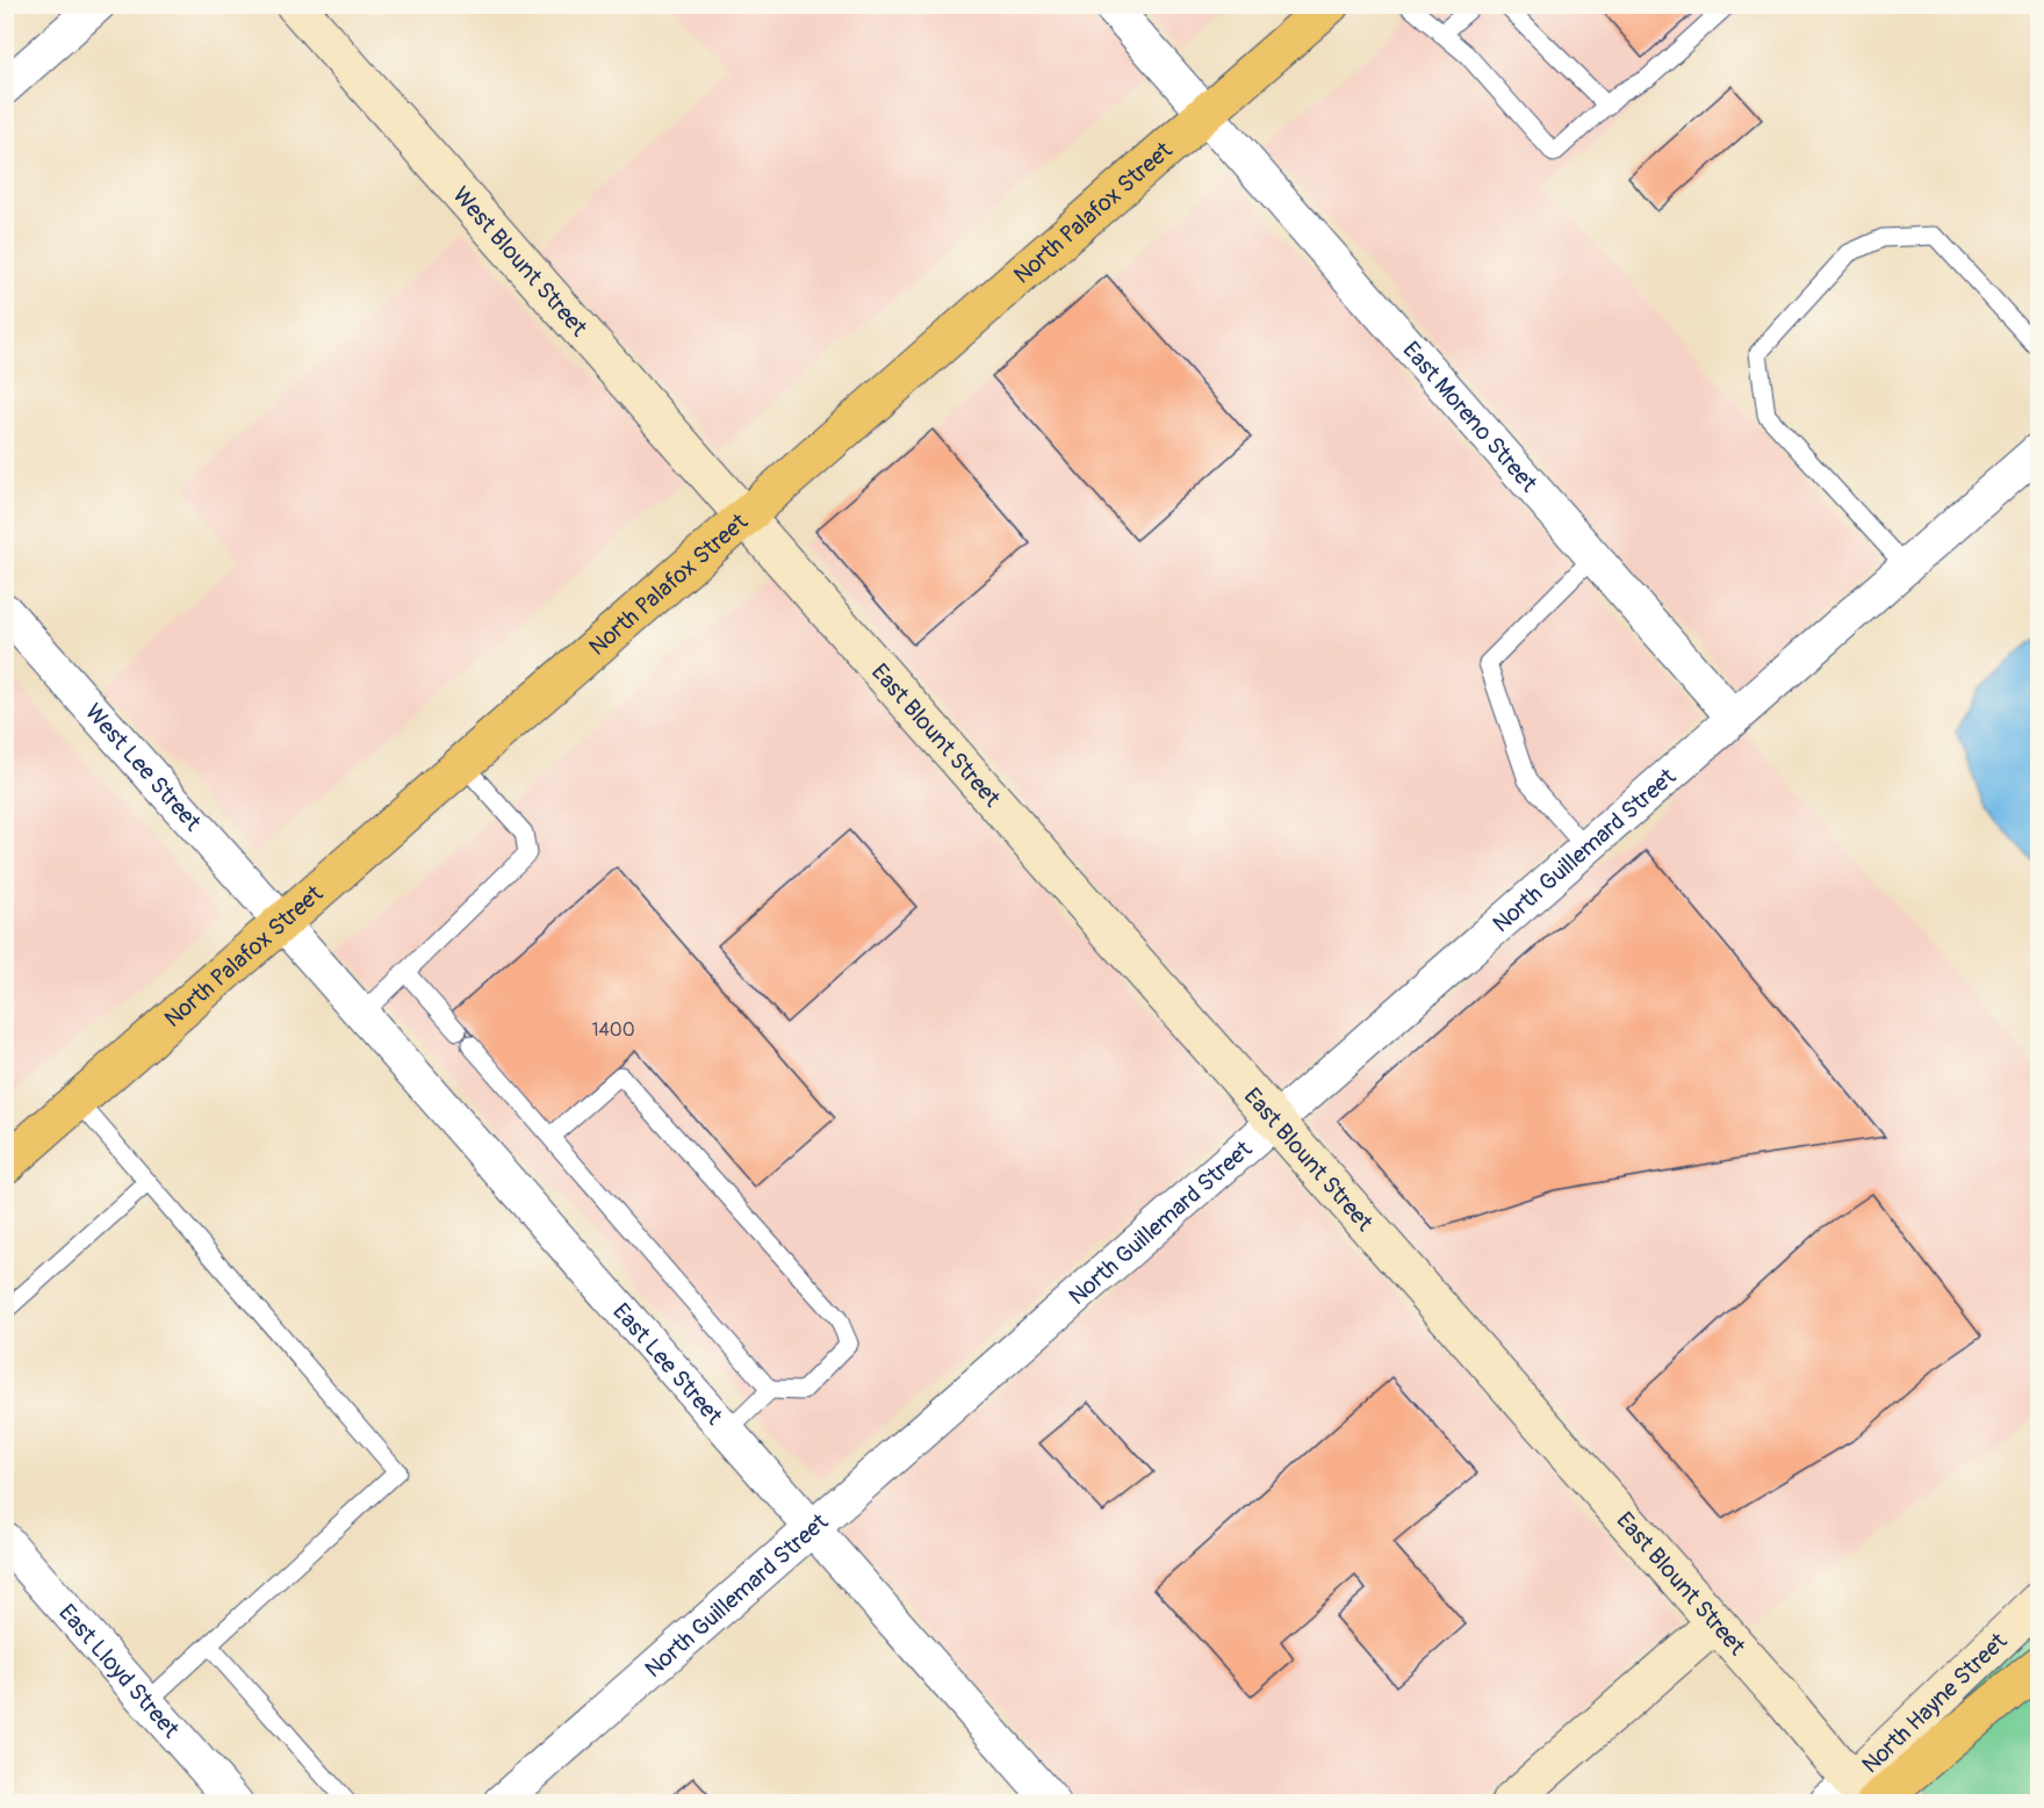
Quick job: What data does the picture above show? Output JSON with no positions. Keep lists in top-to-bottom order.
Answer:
{
  "streets": {
    "main road": ["North Palafox Street"],
    "street": [
      "West Blount Street",
      "East Moreno Street",
      "East Blount Street",
      "West Lee Street",
      "North Guillemard Street",
      "East Lee Street",
      "East Lloyd Street",
      "North Hayne Street"
    ]
  },
  "crossings": [
    ["North Palafox Street", "West Blount Street"],
    ["North Palafox Street", "East Moreno Street"],
    ["North Palafox Street", "East Blount Street"],
    ["North Palafox Street", "West Lee Street"],
    ["North Palafox Street", "East Lee Street"],
    ["West Blount Street", "East Blount Street"],
    ["East Moreno Street", "North Guillemard Street"],
    ["East Blount Street", "North Guillemard Street"],
    ["East Blount Street", "North Hayne Street"],
    ["West Lee Street", "East Lee Street"],
    ["North Guillemard Street", "East Lee Street"]
  ],
  "house_numbers": ["1400"]
}
